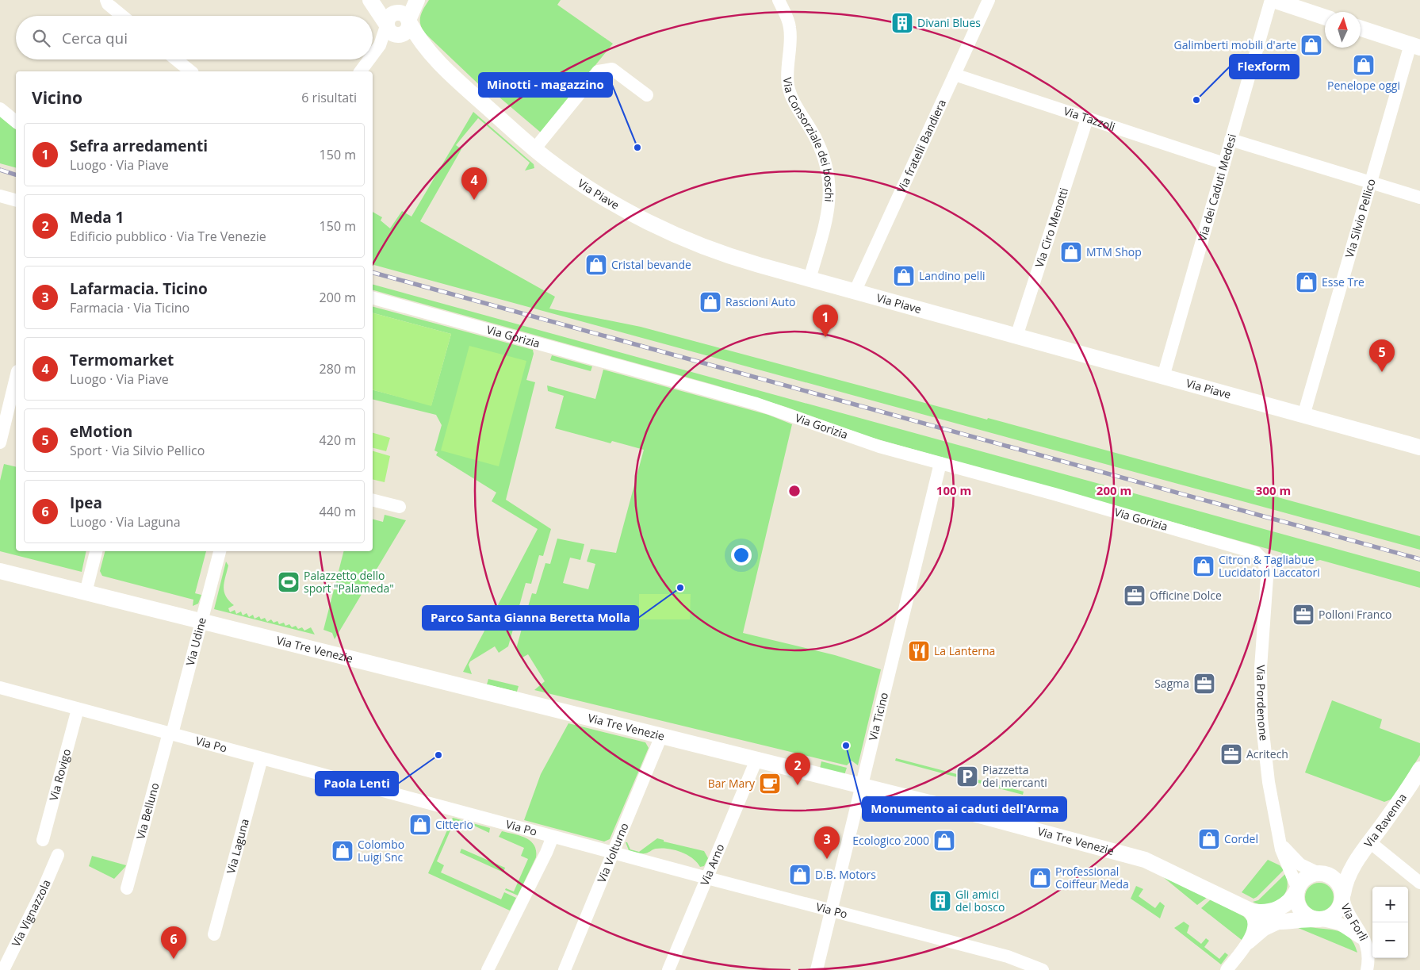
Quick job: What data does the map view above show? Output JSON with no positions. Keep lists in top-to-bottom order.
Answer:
{
  "streets": {
    "street": [
      "Via Tazzoli",
      "Via Consorziale dei boschi",
      "Via fratelli Bandiera",
      "Via dei Caduti Medesi",
      "Via Piave",
      "Via Silvio Pellico",
      "Via Ciro Menotti",
      "Via Gorizia",
      "Via Udine",
      "Via Tre Venezie",
      "Via Pordenone",
      "Via Ticino",
      "Via Po",
      "Via Rovigo",
      "Via Belluno",
      "Via Ravenna",
      "Via Laguna",
      "Via Volturno",
      "Via Arno",
      "Via Vignazzola",
      "Via Forlì"
    ]
  },
  "crossings": [
    ["Via Tazzoli", "Via fratelli Bandiera"],
    ["Via Tazzoli", "Via dei Caduti Medesi"],
    ["Via Tazzoli", "Via Ciro Menotti"],
    ["Via Consorziale dei boschi", "Via Piave"],
    ["Via fratelli Bandiera", "Via Piave"],
    ["Via dei Caduti Medesi", "Via Piave"],
    ["Via Piave", "Via Silvio Pellico"],
    ["Via Piave", "Via Ciro Menotti"],
    ["Via Gorizia", "Via Pordenone"],
    ["Via Gorizia", "Via Ticino"],
    ["Via Udine", "Via Tre Venezie"],
    ["Via Udine", "Via Po"],
    ["Via Udine", "Via Belluno"],
    ["Via Tre Venezie", "Via Pordenone"],
    ["Via Tre Venezie", "Via Ticino"],
    ["Via Tre Venezie", "Via Ravenna"],
    ["Via Tre Venezie", "Via Volturno"],
    ["Via Tre Venezie", "Via Arno"],
    ["Via Tre Venezie", "Via Forlì"],
    ["Via Pordenone", "Via Ravenna"],
    ["Via Pordenone", "Via Forlì"],
    ["Via Ticino", "Via Po"],
    ["Via Po", "Via Rovigo"],
    ["Via Po", "Via Belluno"],
    ["Via Po", "Via Laguna"],
    ["Via Po", "Via Volturno"],
    ["Via Po", "Via Arno"],
    ["Via Ravenna", "Via Forlì"]
  ],
  "places": {
    "building": ["Divani Blues", "Gli amici del bosco"],
    "shop": [
      "Galimberti mobili d'arte",
      "Penelope oggi",
      "MTM Shop",
      "Cristal bevande",
      "Landino pelli",
      "Esse Tre",
      "Rascioni Auto",
      "Citron & Tagliabue Lucidatori Laccatori",
      "Citterio",
      "Cordel",
      "Ecologico 2000",
      "Colombo Luigi Snc",
      "D.B. Motors",
      "Professional Coiffeur Meda"
    ],
    "other": [
      "Flexform",
      "Minotti - magazzino",
      "Parco Santa Gianna Beretta Molla",
      "Monumento ai caduti dell'Arma",
      "Paola Lenti"
    ],
    "sports": ["Palazzetto dello sport \"Palameda\""],
    "office": [
      "Officine Dolce",
      "Polloni Franco",
      "Sagma",
      "Acritech"
    ],
    "restaurant": ["La Lanterna"],
    "parking": ["Piazzetta dei mercanti"],
    "cafe": ["Bar Mary"]
  },
  "north": "top",
  "page": {
    "search": "Cerca qui",
    "heading": ["Vicino", "6 risultati"],
    "list": [
      {
        "mark": "1",
        "name": "Sefra arredamenti",
        "note": "Luogo · Via Piave",
        "value": "150 m"
      },
      {
        "mark": "2",
        "name": "Meda 1",
        "note": "Edificio pubblico · Via Tre Venezie",
        "value": "150 m"
      },
      {
        "mark": "3",
        "name": "Lafarmacia. Ticino",
        "note": "Farmacia · Via Ticino",
        "value": "200 m"
      },
      {
        "mark": "4",
        "name": "Termomarket",
        "note": "Luogo · Via Piave",
        "value": "280 m"
      },
      {
        "mark": "5",
        "name": "eMotion",
        "note": "Sport · Via Silvio Pellico",
        "value": "420 m"
      },
      {
        "mark": "6",
        "name": "Ipea",
        "note": "Luogo · Via Laguna",
        "value": "440 m"
      }
    ],
    "pins": [
      "4",
      "1",
      "5",
      "2",
      "3",
      "6"
    ],
    "map_buttons": ["+", "−"]
  },
  "rings": ["100 m", "200 m", "300 m"]
}
